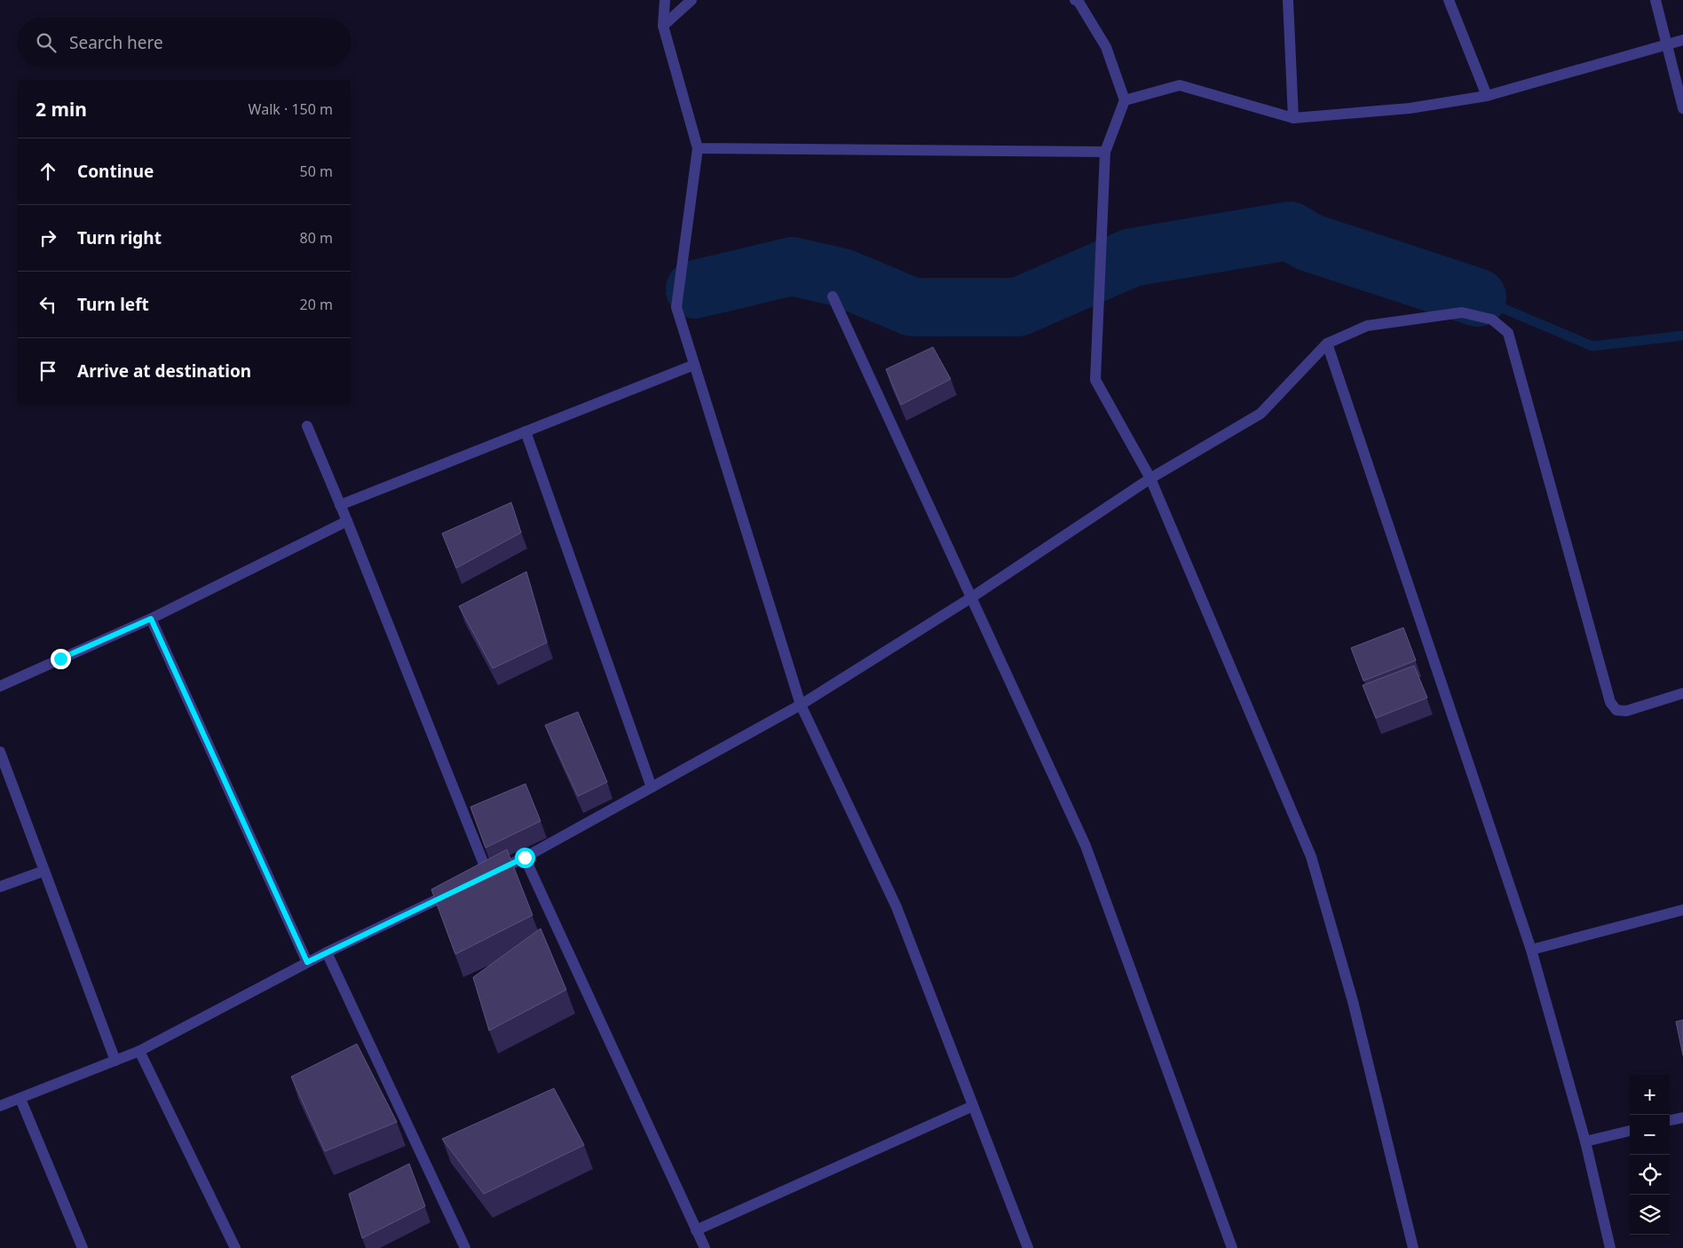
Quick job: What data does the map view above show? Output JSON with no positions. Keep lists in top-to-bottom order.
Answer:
{
  "page": {
    "search": "Search here",
    "heading": ["2 min", "Walk · 150 m"],
    "list": [
      ["Continue", "50 m"],
      ["Turn right", "80 m"],
      ["Turn left", "20 m"],
      "Arrive at destination"
    ],
    "map_buttons": ["+", "−"]
  }
}
